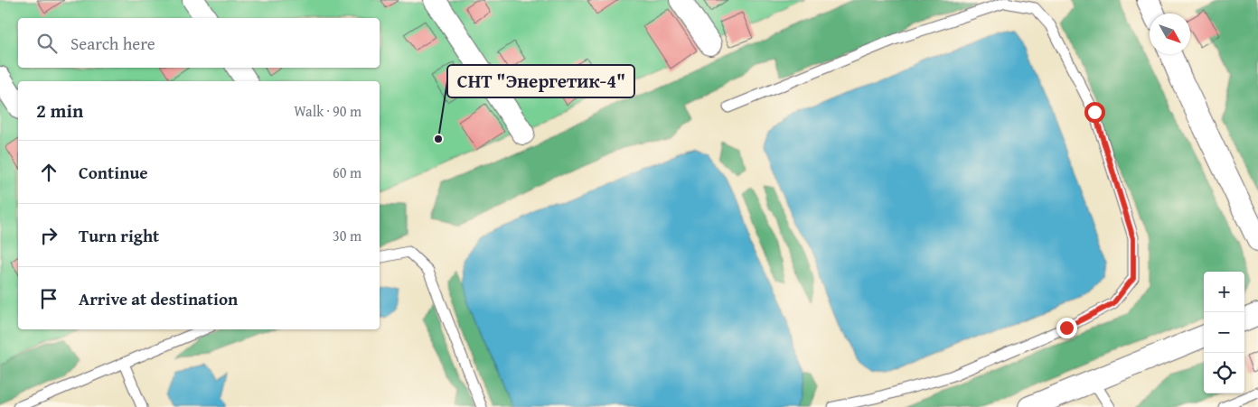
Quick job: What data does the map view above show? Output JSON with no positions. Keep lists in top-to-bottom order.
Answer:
{
  "places": ["СНТ \"Энергетик-4\""],
  "north": "bottom right",
  "page": {
    "search": "Search here",
    "heading": ["2 min", "Walk · 90 m"],
    "list": [
      ["Continue", "60 m"],
      ["Turn right", "30 m"],
      "Arrive at destination"
    ],
    "map_buttons": ["+", "−"]
  }
}
